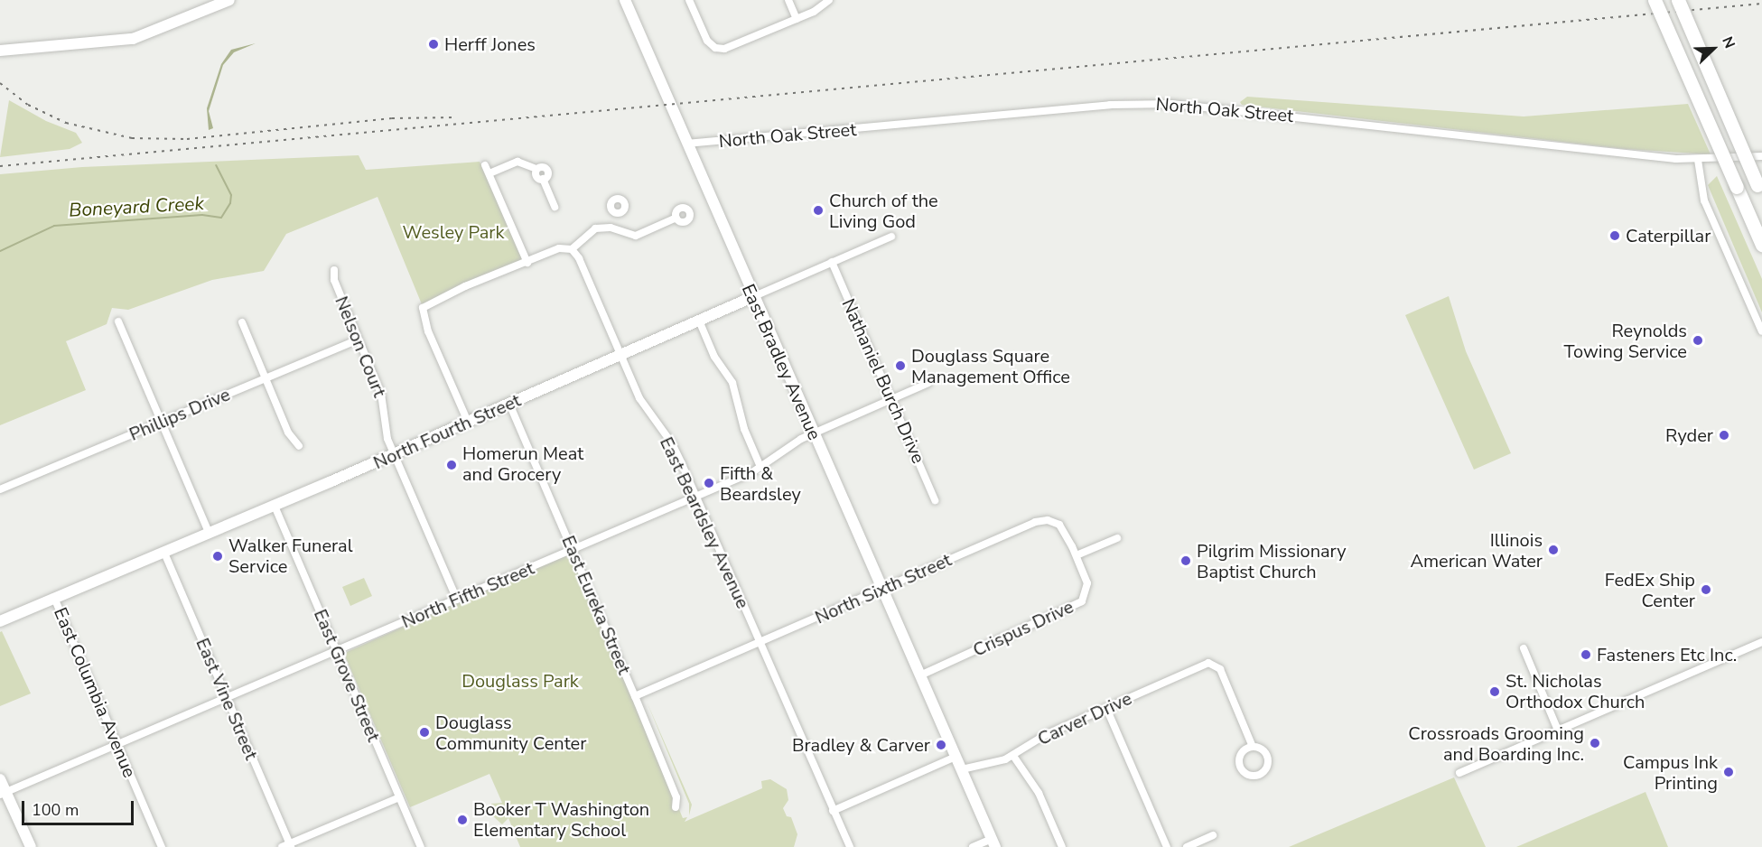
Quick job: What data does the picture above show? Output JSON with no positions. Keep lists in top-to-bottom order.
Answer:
{
  "streets": {
    "street": [
      "North Oak Street",
      "Nelson Court",
      "East Bradley Avenue",
      "Nathaniel Burch Drive",
      "Phillips Drive",
      "North Fourth Street",
      "East Beardsley Avenue",
      "North Sixth Street",
      "North Fifth Street",
      "East Eureka Street",
      "Crispus Drive",
      "East Grove Street",
      "East Columbia Avenue",
      "East Vine Street",
      "Carver Drive"
    ]
  },
  "crossings": [
    ["North Oak Street", "East Bradley Avenue"],
    ["Nelson Court", "Phillips Drive"],
    ["Nelson Court", "North Fourth Street"],
    ["Nelson Court", "North Fifth Street"],
    ["East Bradley Avenue", "North Fourth Street"],
    ["East Bradley Avenue", "North Sixth Street"],
    ["East Bradley Avenue", "North Fifth Street"],
    ["East Bradley Avenue", "Crispus Drive"],
    ["East Bradley Avenue", "Carver Drive"],
    ["Nathaniel Burch Drive", "North Fourth Street"],
    ["Nathaniel Burch Drive", "North Fifth Street"],
    ["North Fourth Street", "East Beardsley Avenue"],
    ["North Fourth Street", "East Eureka Street"],
    ["North Fourth Street", "East Grove Street"],
    ["North Fourth Street", "East Columbia Avenue"],
    ["North Fourth Street", "East Vine Street"],
    ["East Beardsley Avenue", "North Sixth Street"],
    ["East Beardsley Avenue", "North Fifth Street"],
    ["North Sixth Street", "East Eureka Street"],
    ["North Sixth Street", "Crispus Drive"],
    ["North Fifth Street", "East Eureka Street"],
    ["North Fifth Street", "East Grove Street"],
    ["North Fifth Street", "East Columbia Avenue"],
    ["North Fifth Street", "East Vine Street"]
  ],
  "water": ["Boneyard Creek"],
  "parks": ["Wesley Park", "Douglass Park"],
  "places": [
    "Herff Jones",
    "Church of the Living God",
    "Caterpillar",
    "Reynolds Towing Service",
    "Douglass Square Management Office",
    "Ryder",
    "Homerun Meat and Grocery",
    "Fifth & Beardsley",
    "Illinois American Water",
    "Walker Funeral Service",
    "Pilgrim Missionary Baptist Church",
    "FedEx Ship Center",
    "Fasteners Etc Inc.",
    "St. Nicholas Orthodox Church",
    "Douglass Community Center",
    "Crossroads Grooming and Boarding Inc.",
    "Bradley & Carver",
    "Campus Ink Printing",
    "Booker T Washington Elementary School"
  ],
  "scale_bar": "100 m",
  "north": "top right"
}
